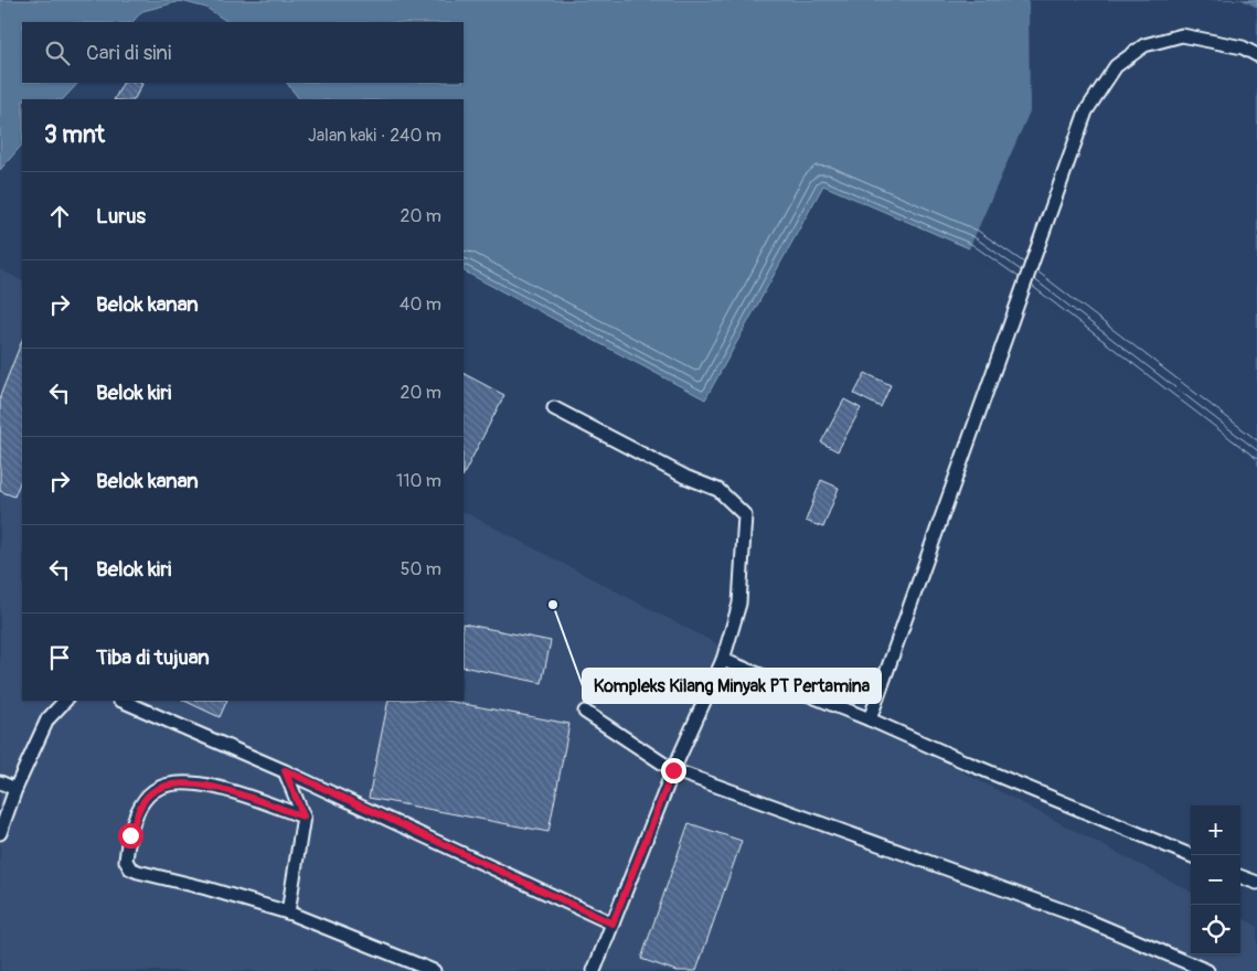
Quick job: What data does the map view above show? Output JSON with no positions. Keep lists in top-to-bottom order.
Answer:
{
  "places": ["Kompleks Kilang Minyak PT Pertamina"],
  "page": {
    "search": "Cari di sini",
    "heading": ["3 mnt", "Jalan kaki · 240 m"],
    "list": [
      ["Lurus", "20 m"],
      ["Belok kanan", "40 m"],
      ["Belok kiri", "20 m"],
      ["Belok kanan", "110 m"],
      ["Belok kiri", "50 m"],
      "Tiba di tujuan"
    ],
    "map_buttons": ["+", "−"]
  }
}
